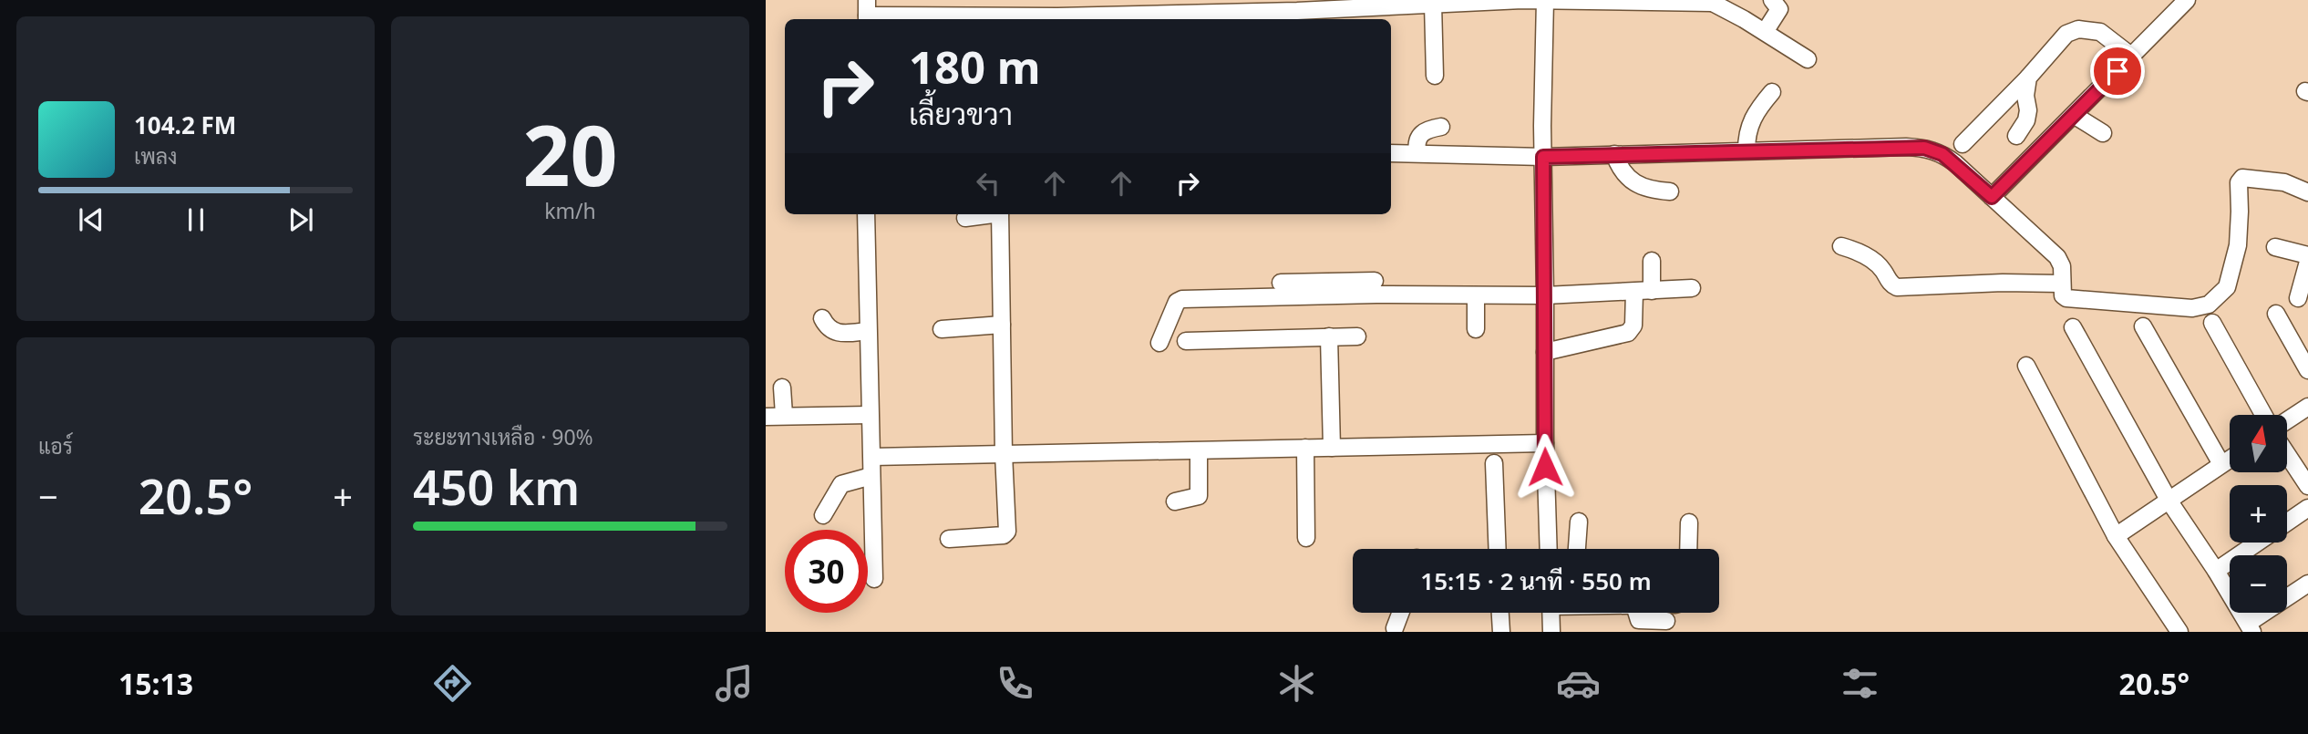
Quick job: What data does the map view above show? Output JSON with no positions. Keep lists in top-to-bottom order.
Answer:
{
  "north": "top",
  "page": {
    "tile": [
      ["20", "km/h"],
      "แอร์",
      ["ระยะทางเหลือ · 90%", "450 km"]
    ],
    "turn": ["180 m", "เลี้ยวขวา"],
    "song": ["104.2 FM", "เพลง"],
    "map_buttons": ["+", "−"],
    "heat": ["−", "20.5°", "+"],
    "limit": "30",
    "trip": "15:15 · 2 นาที · 550 m",
    "tabs": ["15:13", "20.5°"]
  }
}
